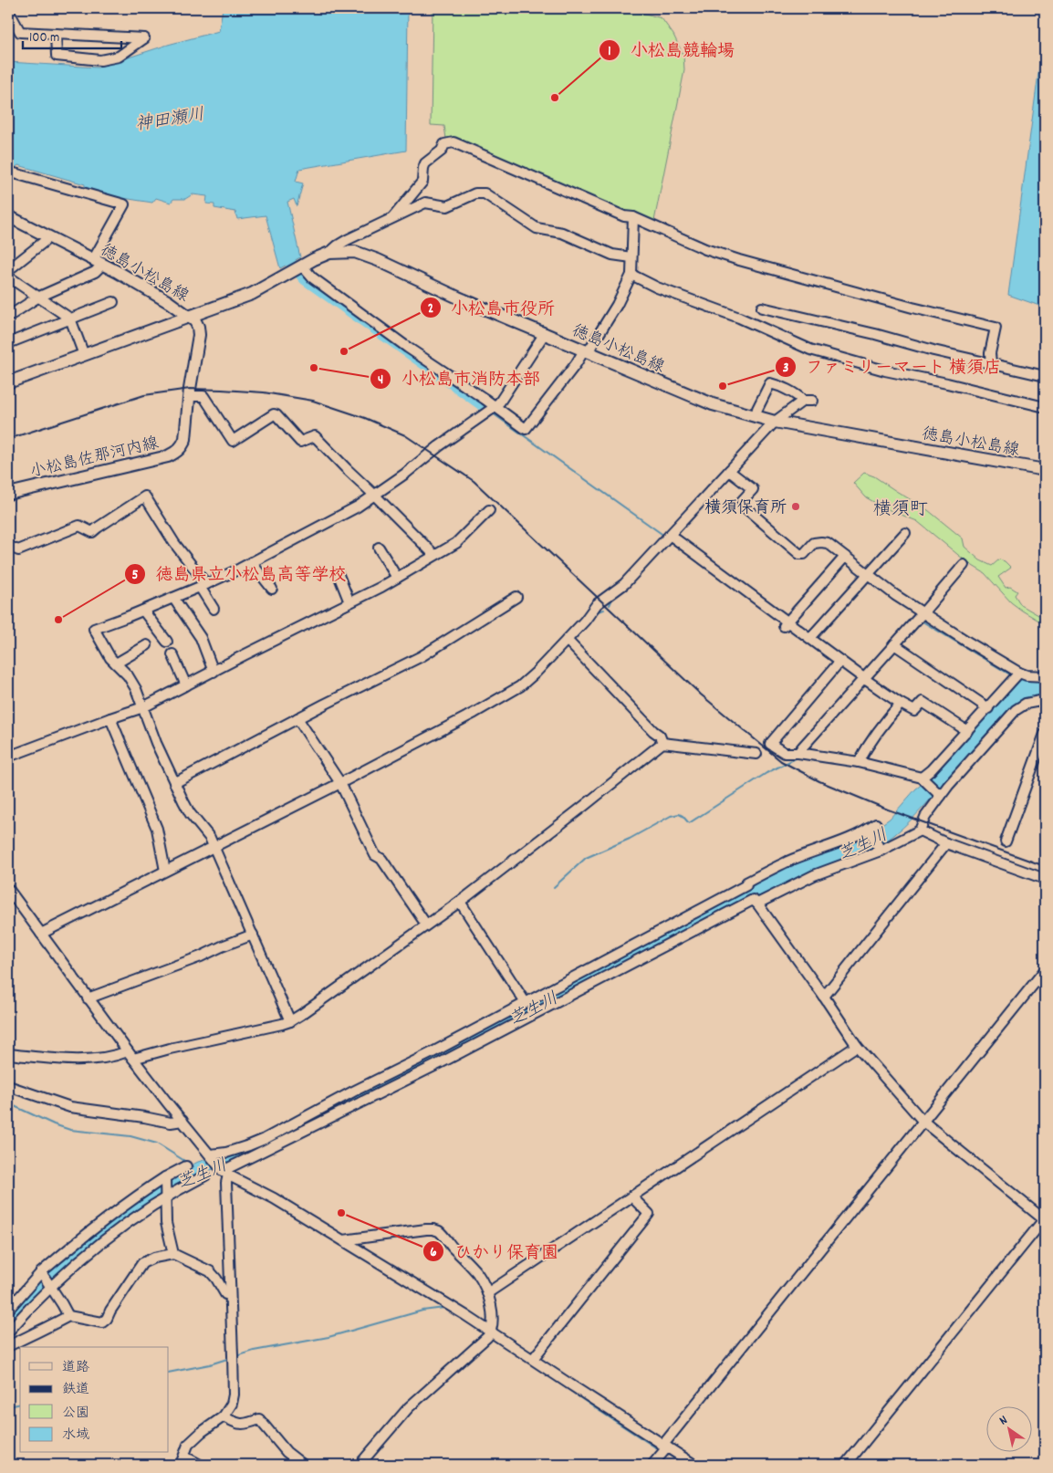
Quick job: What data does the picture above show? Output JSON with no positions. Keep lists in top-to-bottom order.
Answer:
{
  "streets": {
    "main road": ["徳島小松島線", "小松島佐那河内線"]
  },
  "crossings": [
    ["徳島小松島線", "小松島佐那河内線"]
  ],
  "districts": ["横須町"],
  "water": ["神田瀬川", "芝生川"],
  "places": [
    "小松島競輪場",
    "小松島市役所",
    "小松島市消防本部",
    "ファミリーマート 横須店",
    "横須保育所",
    "徳島県立小松島高等学校",
    "ひかり保育園"
  ],
  "legend": [
    "道路",
    "鉄道",
    "公園",
    "水域"
  ],
  "scale_bar": "100 m",
  "north": "top left"
}
